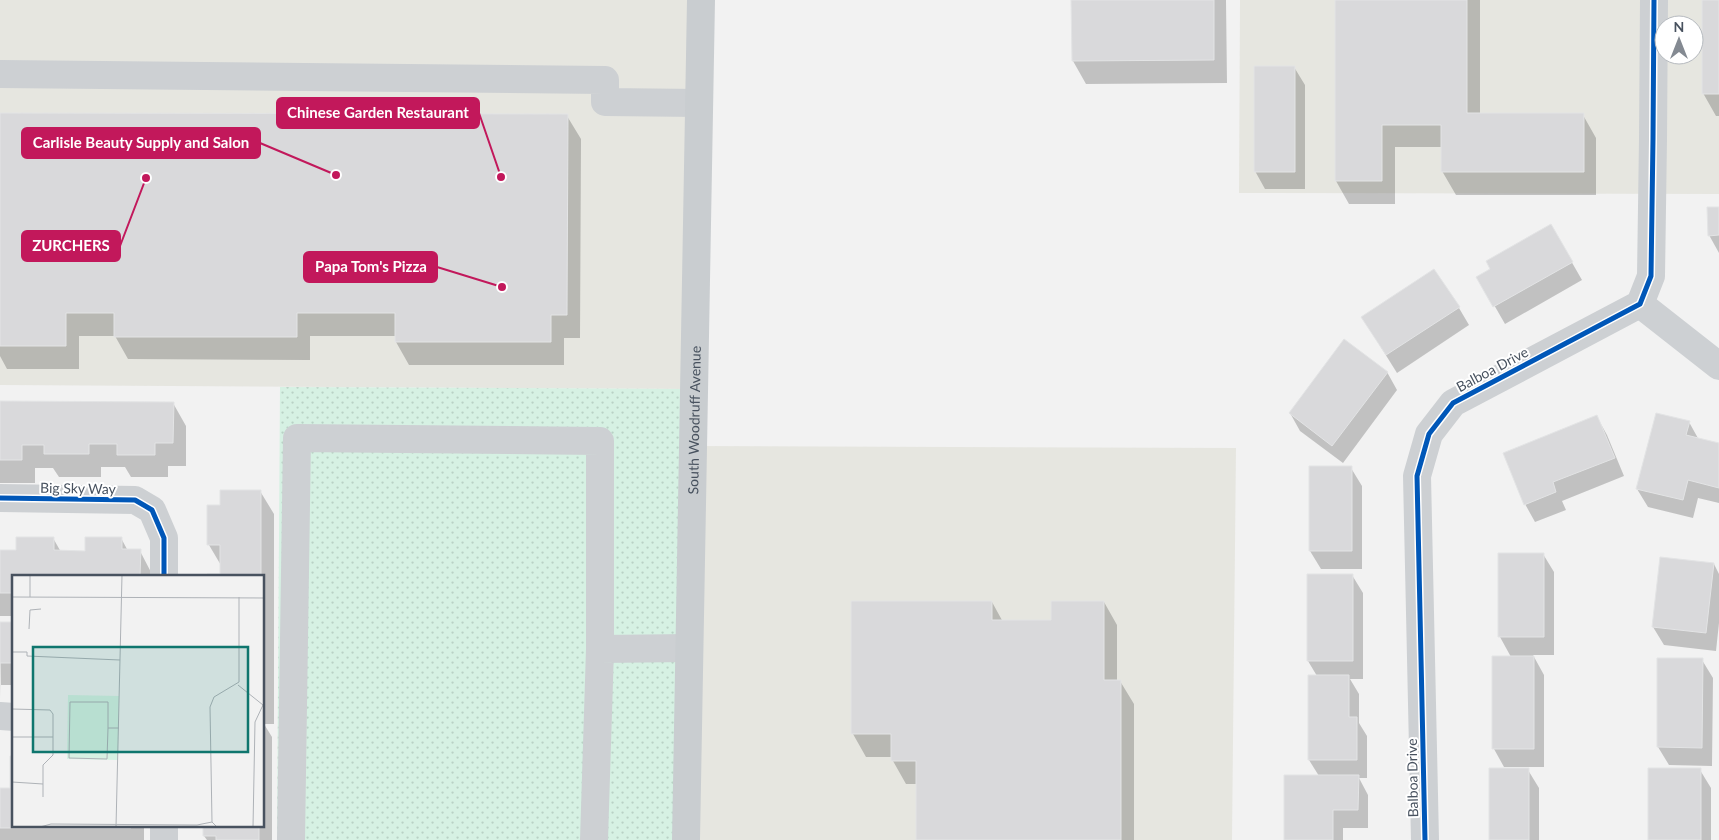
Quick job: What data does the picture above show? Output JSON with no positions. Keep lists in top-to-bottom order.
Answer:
{
  "streets": {
    "main road": ["South Woodruff Avenue"],
    "street": ["Balboa Drive", "Big Sky Way"]
  },
  "places": [
    "Carlisle Beauty Supply and Salon",
    "Chinese Garden Restaurant",
    "ZURCHERS",
    "Papa Tom's Pizza"
  ],
  "north": "top"
}
